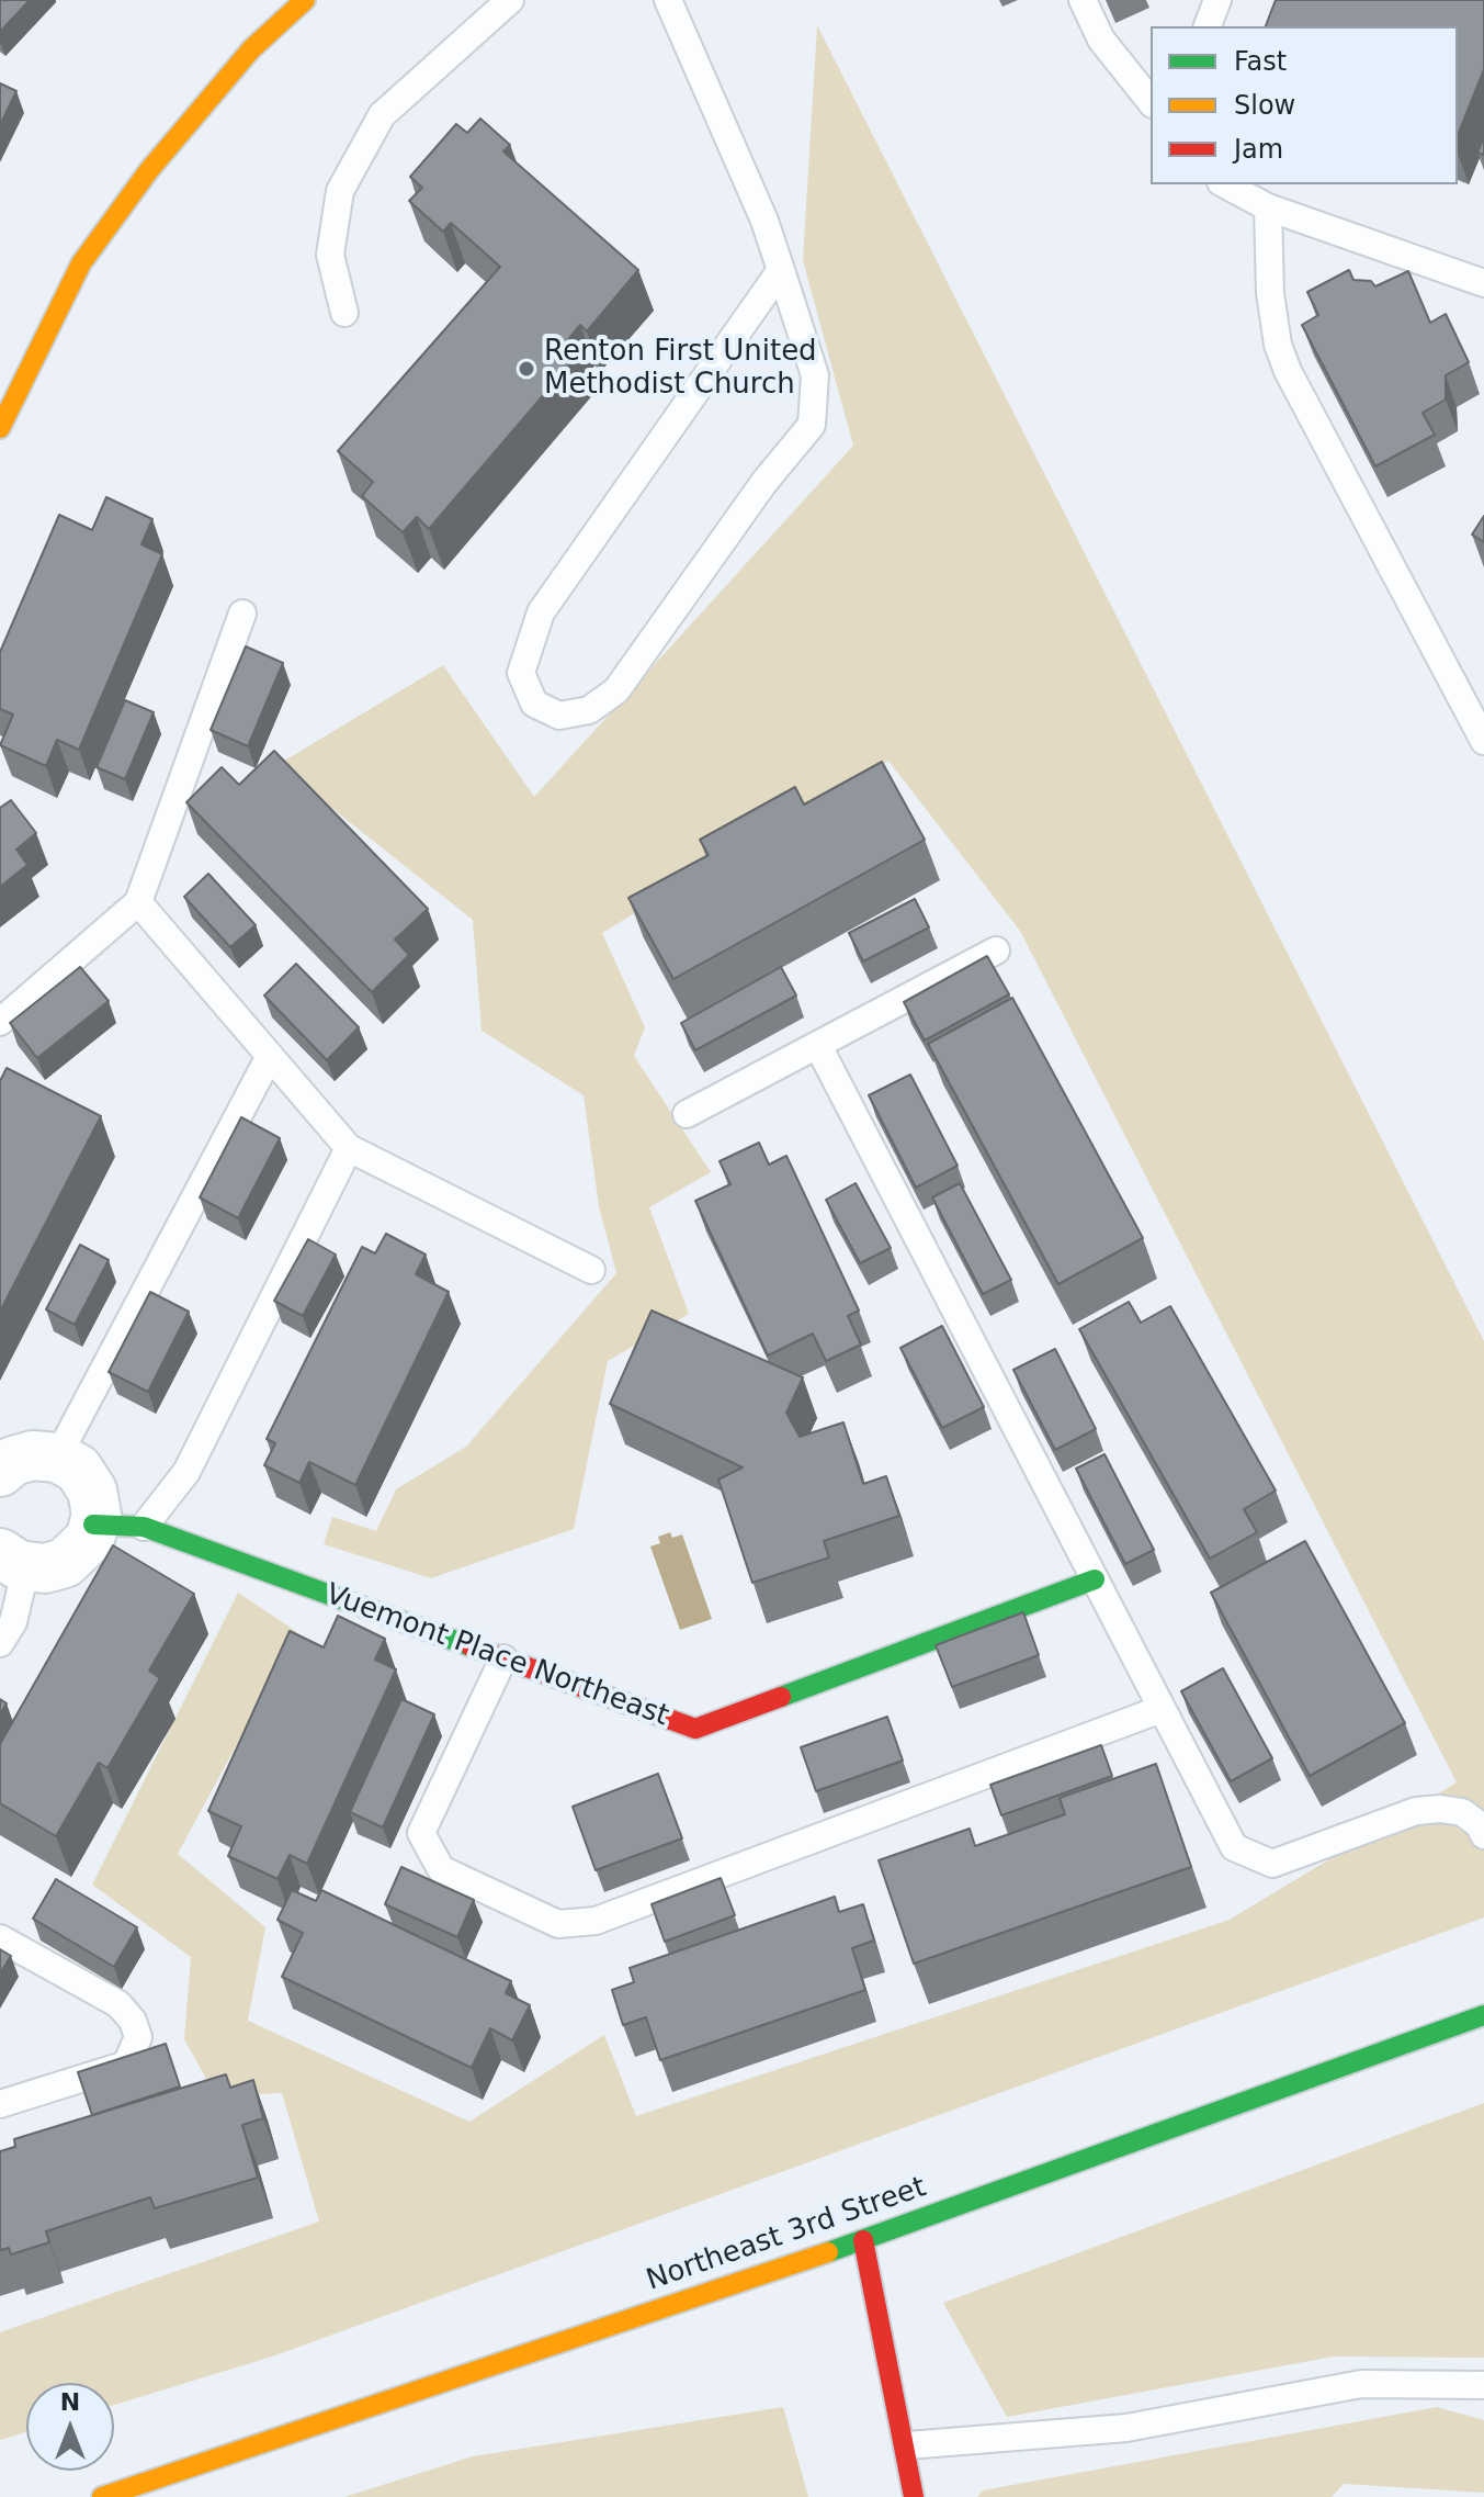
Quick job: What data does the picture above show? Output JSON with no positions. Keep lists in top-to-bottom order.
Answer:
{
  "streets": {
    "street": ["Vuemont Place Northeast", "Northeast 3rd Street"]
  },
  "places": ["Renton First United Methodist Church"],
  "legend": ["Fast", "Slow", "Jam"],
  "north": "top"
}
